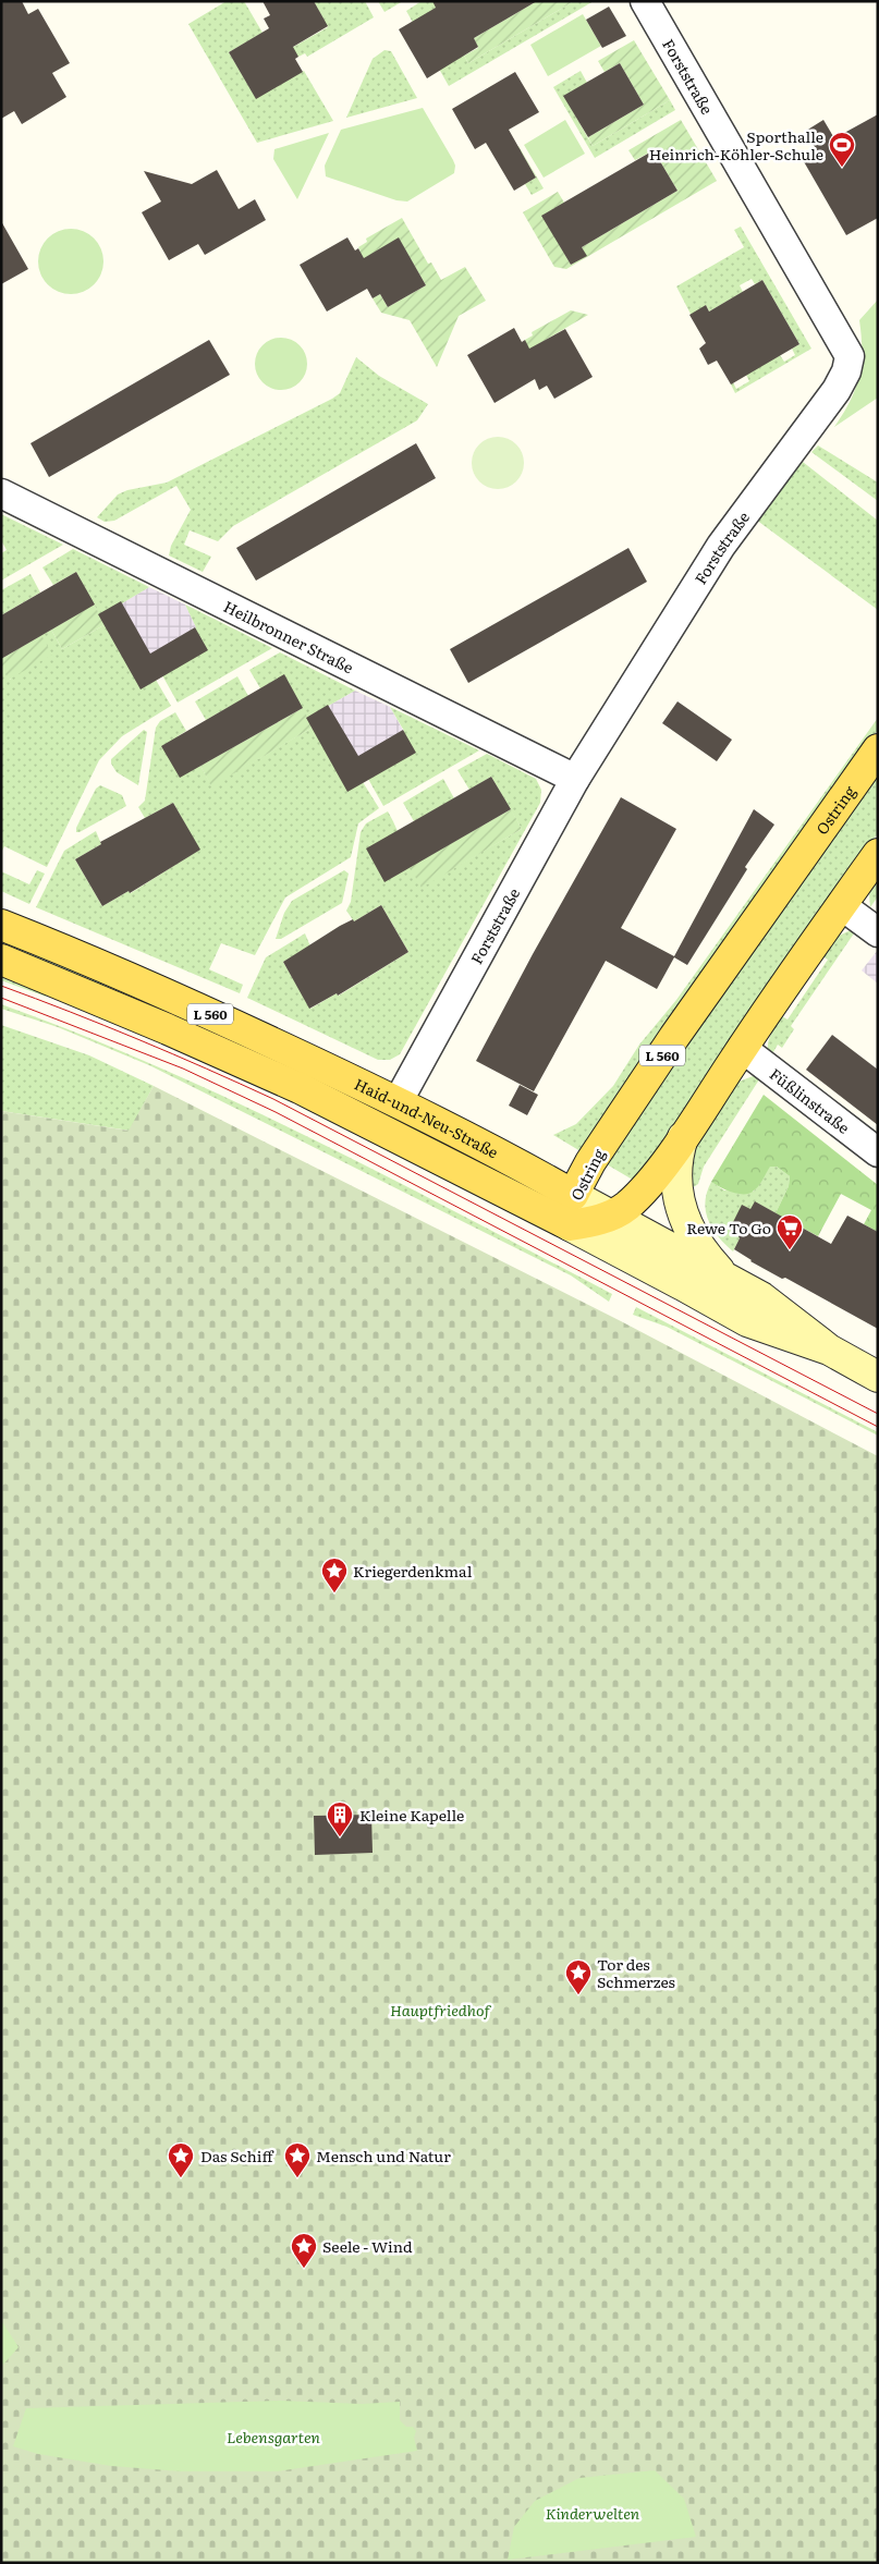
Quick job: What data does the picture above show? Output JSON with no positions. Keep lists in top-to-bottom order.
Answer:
{
  "streets": {
    "main road": ["Ostring", "L 560", "Haid-und-Neu-Straße"],
    "street": ["Forststraße", "Heilbronner Straße", "Füßlinstraße"]
  },
  "crossings": [
    ["Forststraße", "Heilbronner Straße"],
    ["Forststraße", "Haid-und-Neu-Straße"],
    ["Ostring", "Füßlinstraße"],
    ["Ostring", "Haid-und-Neu-Straße"]
  ],
  "parks": ["Hauptfriedhof", "Lebensgarten", "Kinderwelten"],
  "places": {
    "sports": ["Sporthalle Heinrich-Köhler-Schule"],
    "supermarket": ["Rewe To Go"],
    "place": [
      "Kriegerdenkmal",
      "Tor des Schmerzes",
      "Das Schiff",
      "Mensch und Natur",
      "Seele - Wind"
    ],
    "building": ["Kleine Kapelle"]
  }
}
